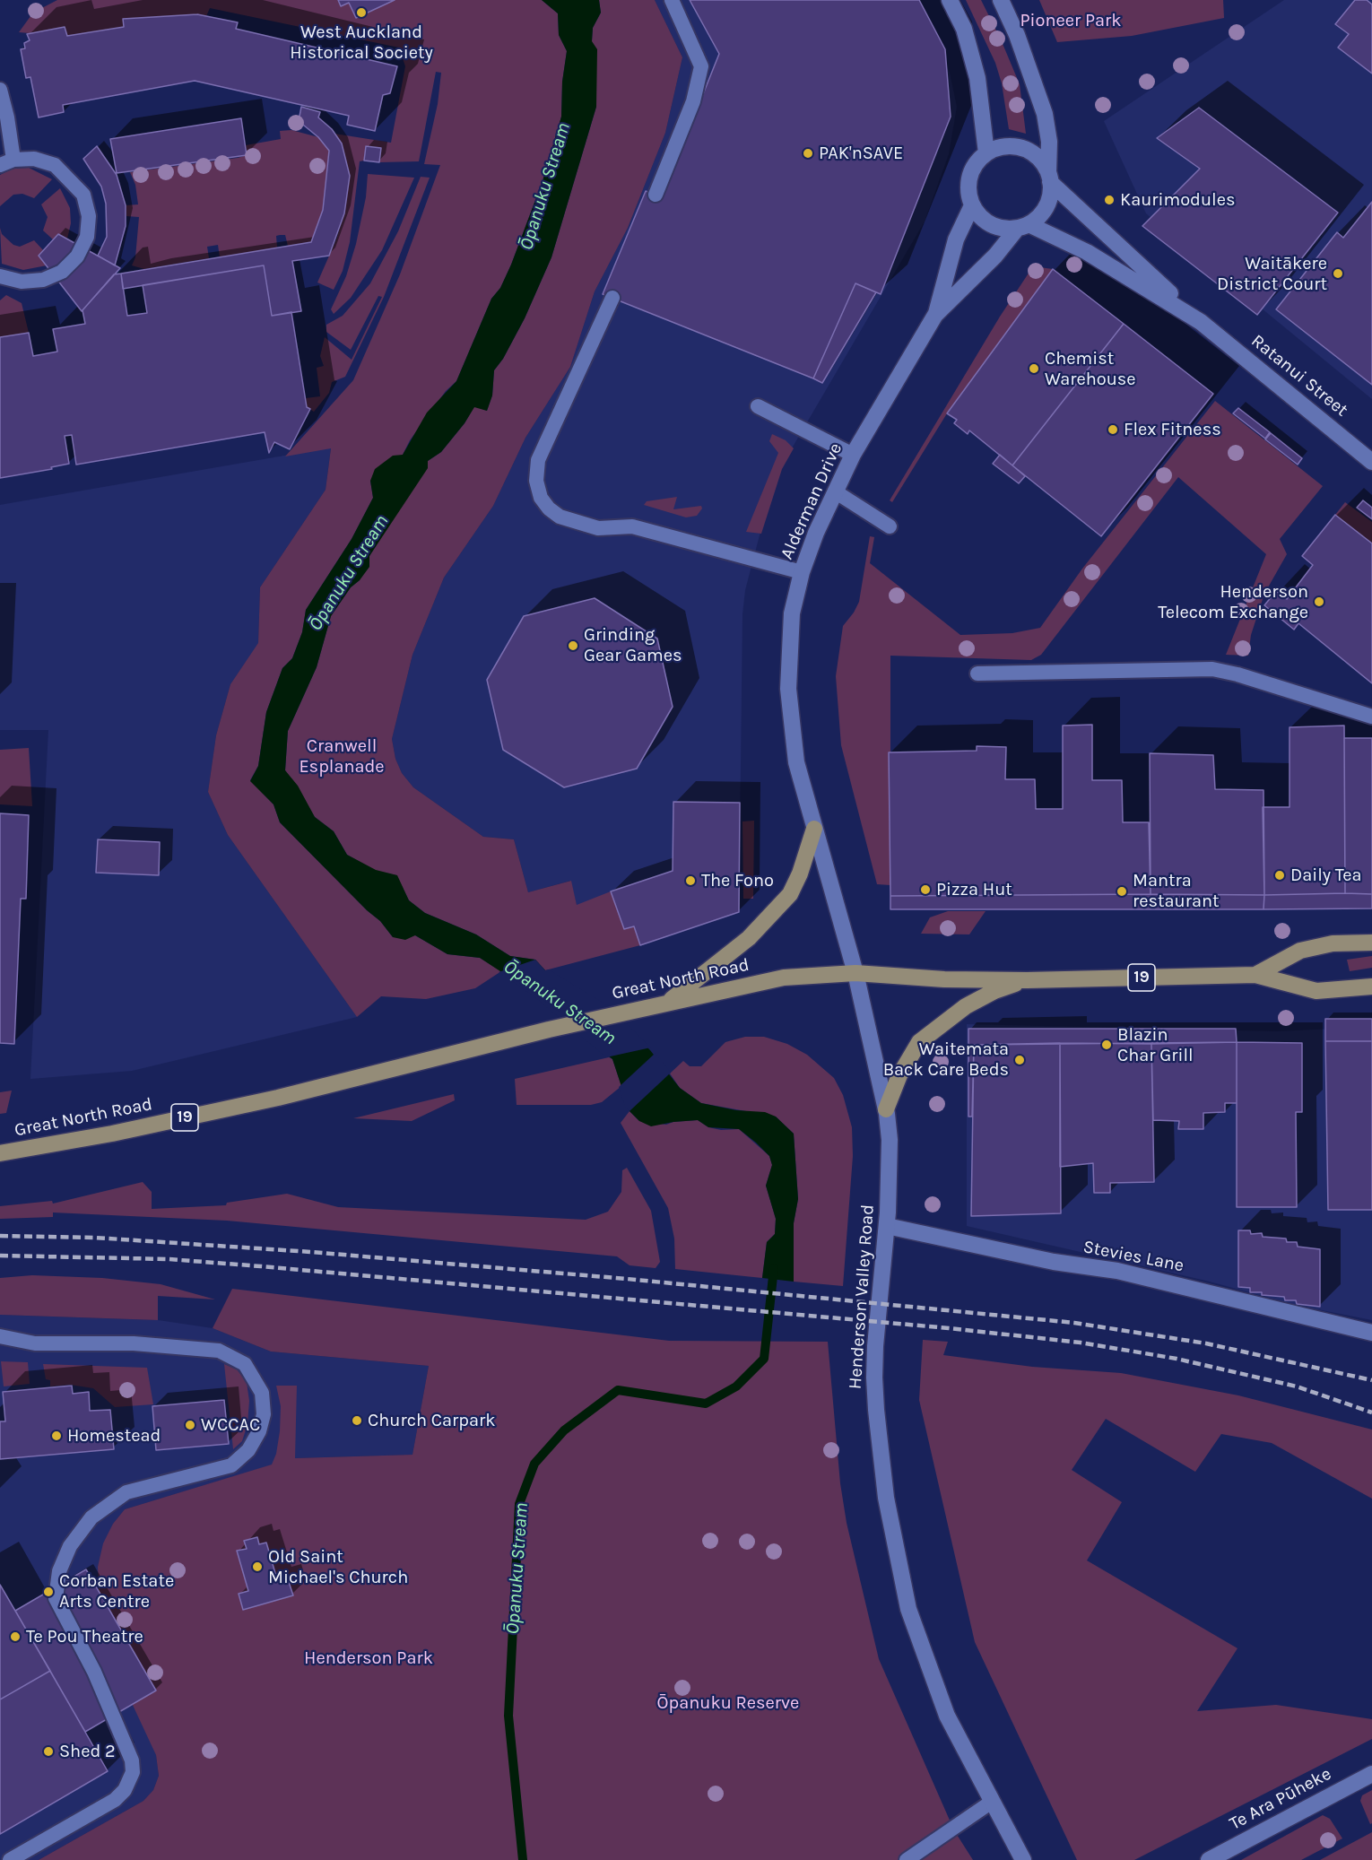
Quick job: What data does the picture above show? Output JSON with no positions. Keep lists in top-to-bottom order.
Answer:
{
  "streets": {
    "main road": [
      "Ratanui Street",
      "Alderman Drive",
      "19",
      "Great North Road",
      "Stevies Lane",
      "Henderson Valley Road",
      "Te Ara Pūheke"
    ]
  },
  "crossings": [
    ["Ratanui Street", "Alderman Drive"],
    ["Alderman Drive", "Great North Road"],
    ["Alderman Drive", "Henderson Valley Road"],
    ["Great North Road", "Henderson Valley Road"],
    ["Stevies Lane", "Henderson Valley Road"]
  ],
  "water": ["Ōpanuku Stream"],
  "parks": [
    "Pioneer Park",
    "Cranwell Esplanade",
    "Henderson Park",
    "Ōpanuku Reserve"
  ],
  "places": [
    "West Auckland Historical Society",
    "PAK'nSAVE",
    "Kaurimodules",
    "Waitākere District Court",
    "Chemist Warehouse",
    "Flex Fitness",
    "Henderson Telecom Exchange",
    "Grinding Gear Games",
    "Daily Tea",
    "The Fono",
    "Pizza Hut",
    "Mantra restaurant",
    "Blazin Char Grill",
    "Waitemata Back Care Beds",
    "Church Carpark",
    "WCCAC",
    "Homestead",
    "Old Saint Michael's Church",
    "Corban Estate Arts Centre",
    "Te Pou Theatre",
    "Shed 2"
  ]
}
